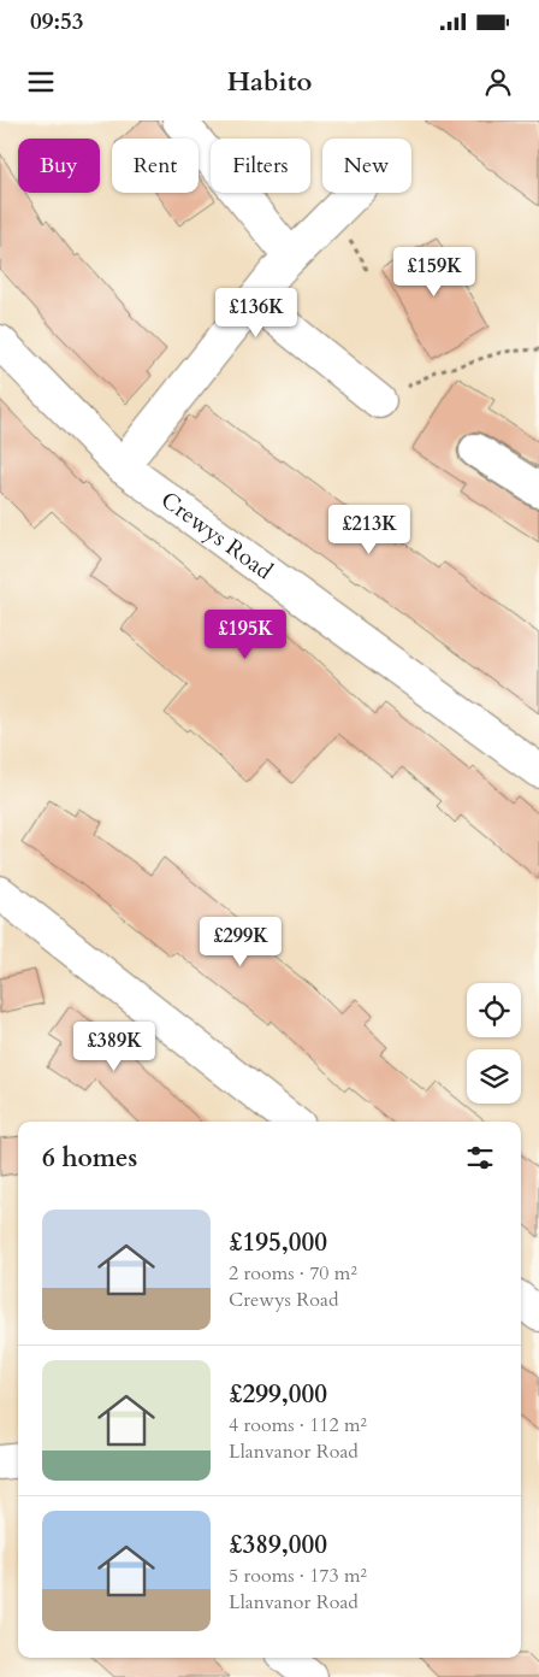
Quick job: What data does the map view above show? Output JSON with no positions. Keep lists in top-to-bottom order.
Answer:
{
  "streets": {
    "street": ["Crewys Road"]
  },
  "page": {
    "status": "09:53",
    "header": "Habito",
    "chip": [
      "Buy",
      "Rent",
      "Filters",
      "New"
    ],
    "price": [
      "£159K",
      "£136K",
      "£213K",
      "£195K",
      "£299K",
      "£389K"
    ],
    "heading": "6 homes",
    "list": [
      {
        "name": "£195,000",
        "note": "2 rooms · 70 m² · Crewys Road"
      },
      {
        "name": "£299,000",
        "note": "4 rooms · 112 m² · Llanvanor Road"
      },
      {
        "name": "£389,000",
        "note": "5 rooms · 173 m² · Llanvanor Road"
      }
    ]
  }
}
